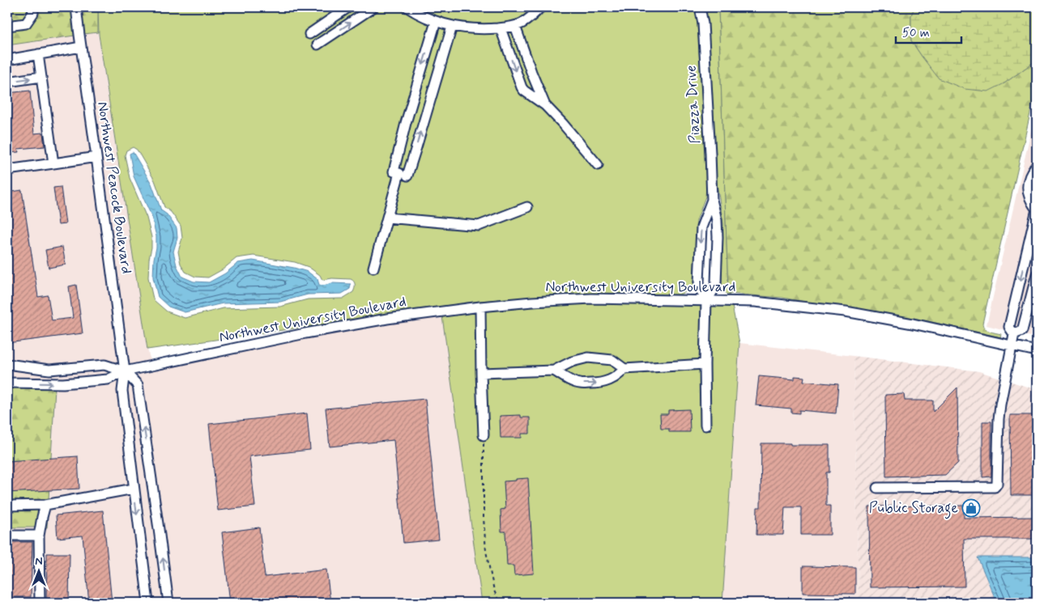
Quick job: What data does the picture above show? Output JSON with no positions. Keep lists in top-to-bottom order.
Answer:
{
  "streets": {
    "street": ["Piazza Drive", "Northwest Peacock Boulevard", "Northwest University Boulevard"]
  },
  "crossings": [
    ["Piazza Drive", "Northwest University Boulevard"],
    ["Northwest Peacock Boulevard", "Northwest University Boulevard"]
  ],
  "places": {
    "shop": ["Public Storage"]
  },
  "scale_bar": "50 m",
  "north": "top"
}
